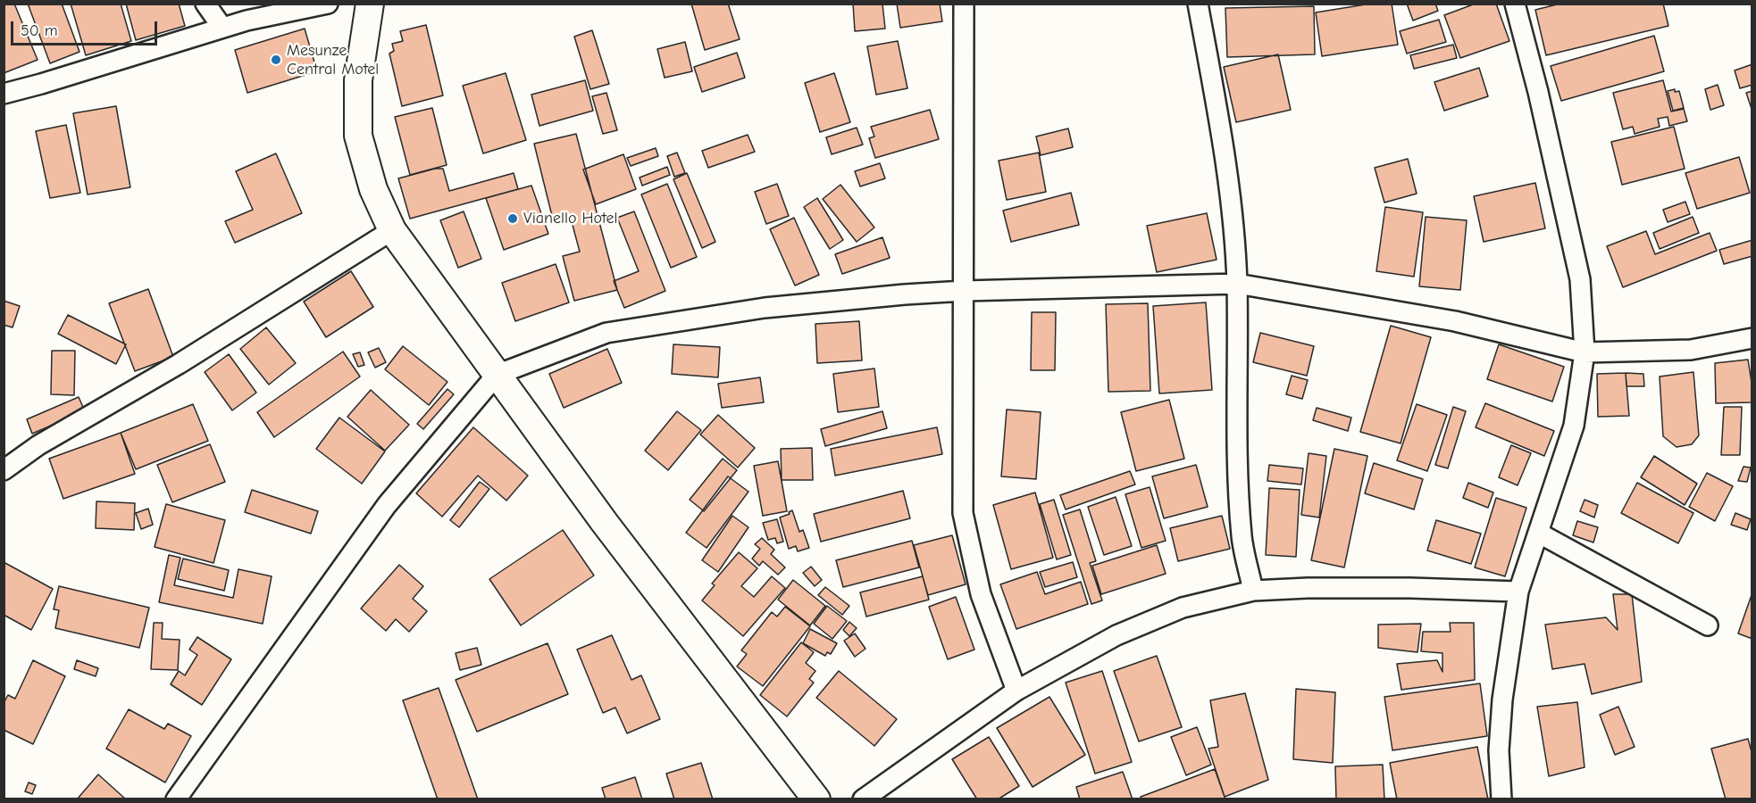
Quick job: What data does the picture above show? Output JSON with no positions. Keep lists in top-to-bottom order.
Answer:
{
  "places": ["Mesunze Central Motel", "Vianello Hotel"],
  "scale_bar": "50 m"
}
